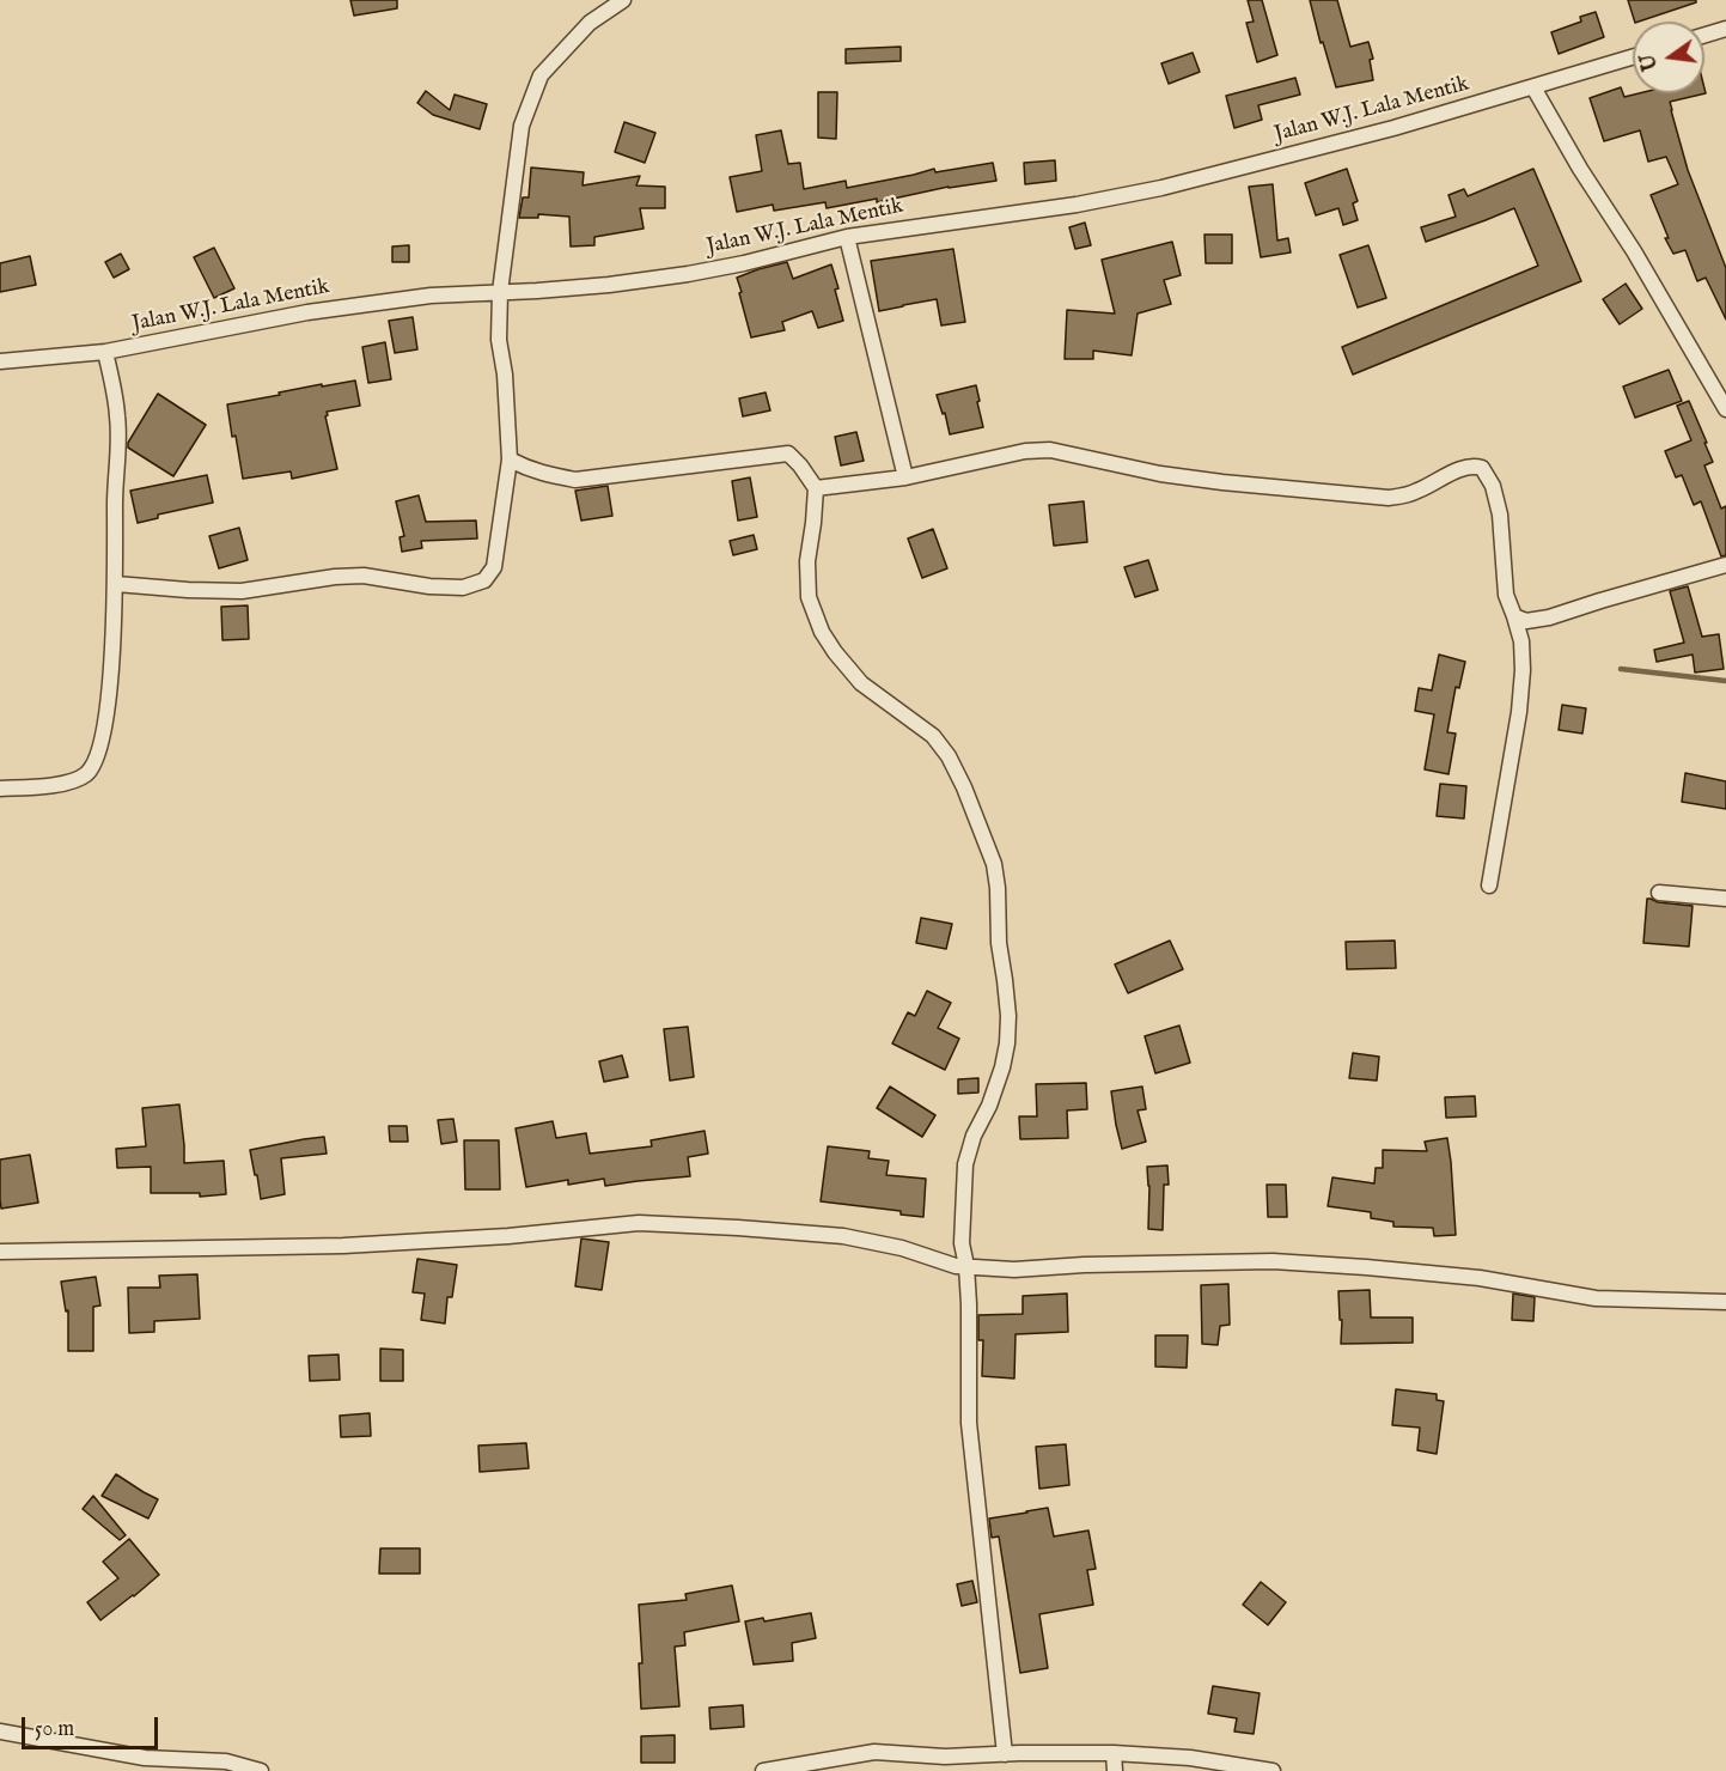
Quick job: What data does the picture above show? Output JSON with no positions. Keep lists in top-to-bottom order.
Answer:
{
  "streets": {
    "street": ["Jalan W.J. Lala Mentik"]
  },
  "scale_bar": "50 m",
  "north": "left"
}
